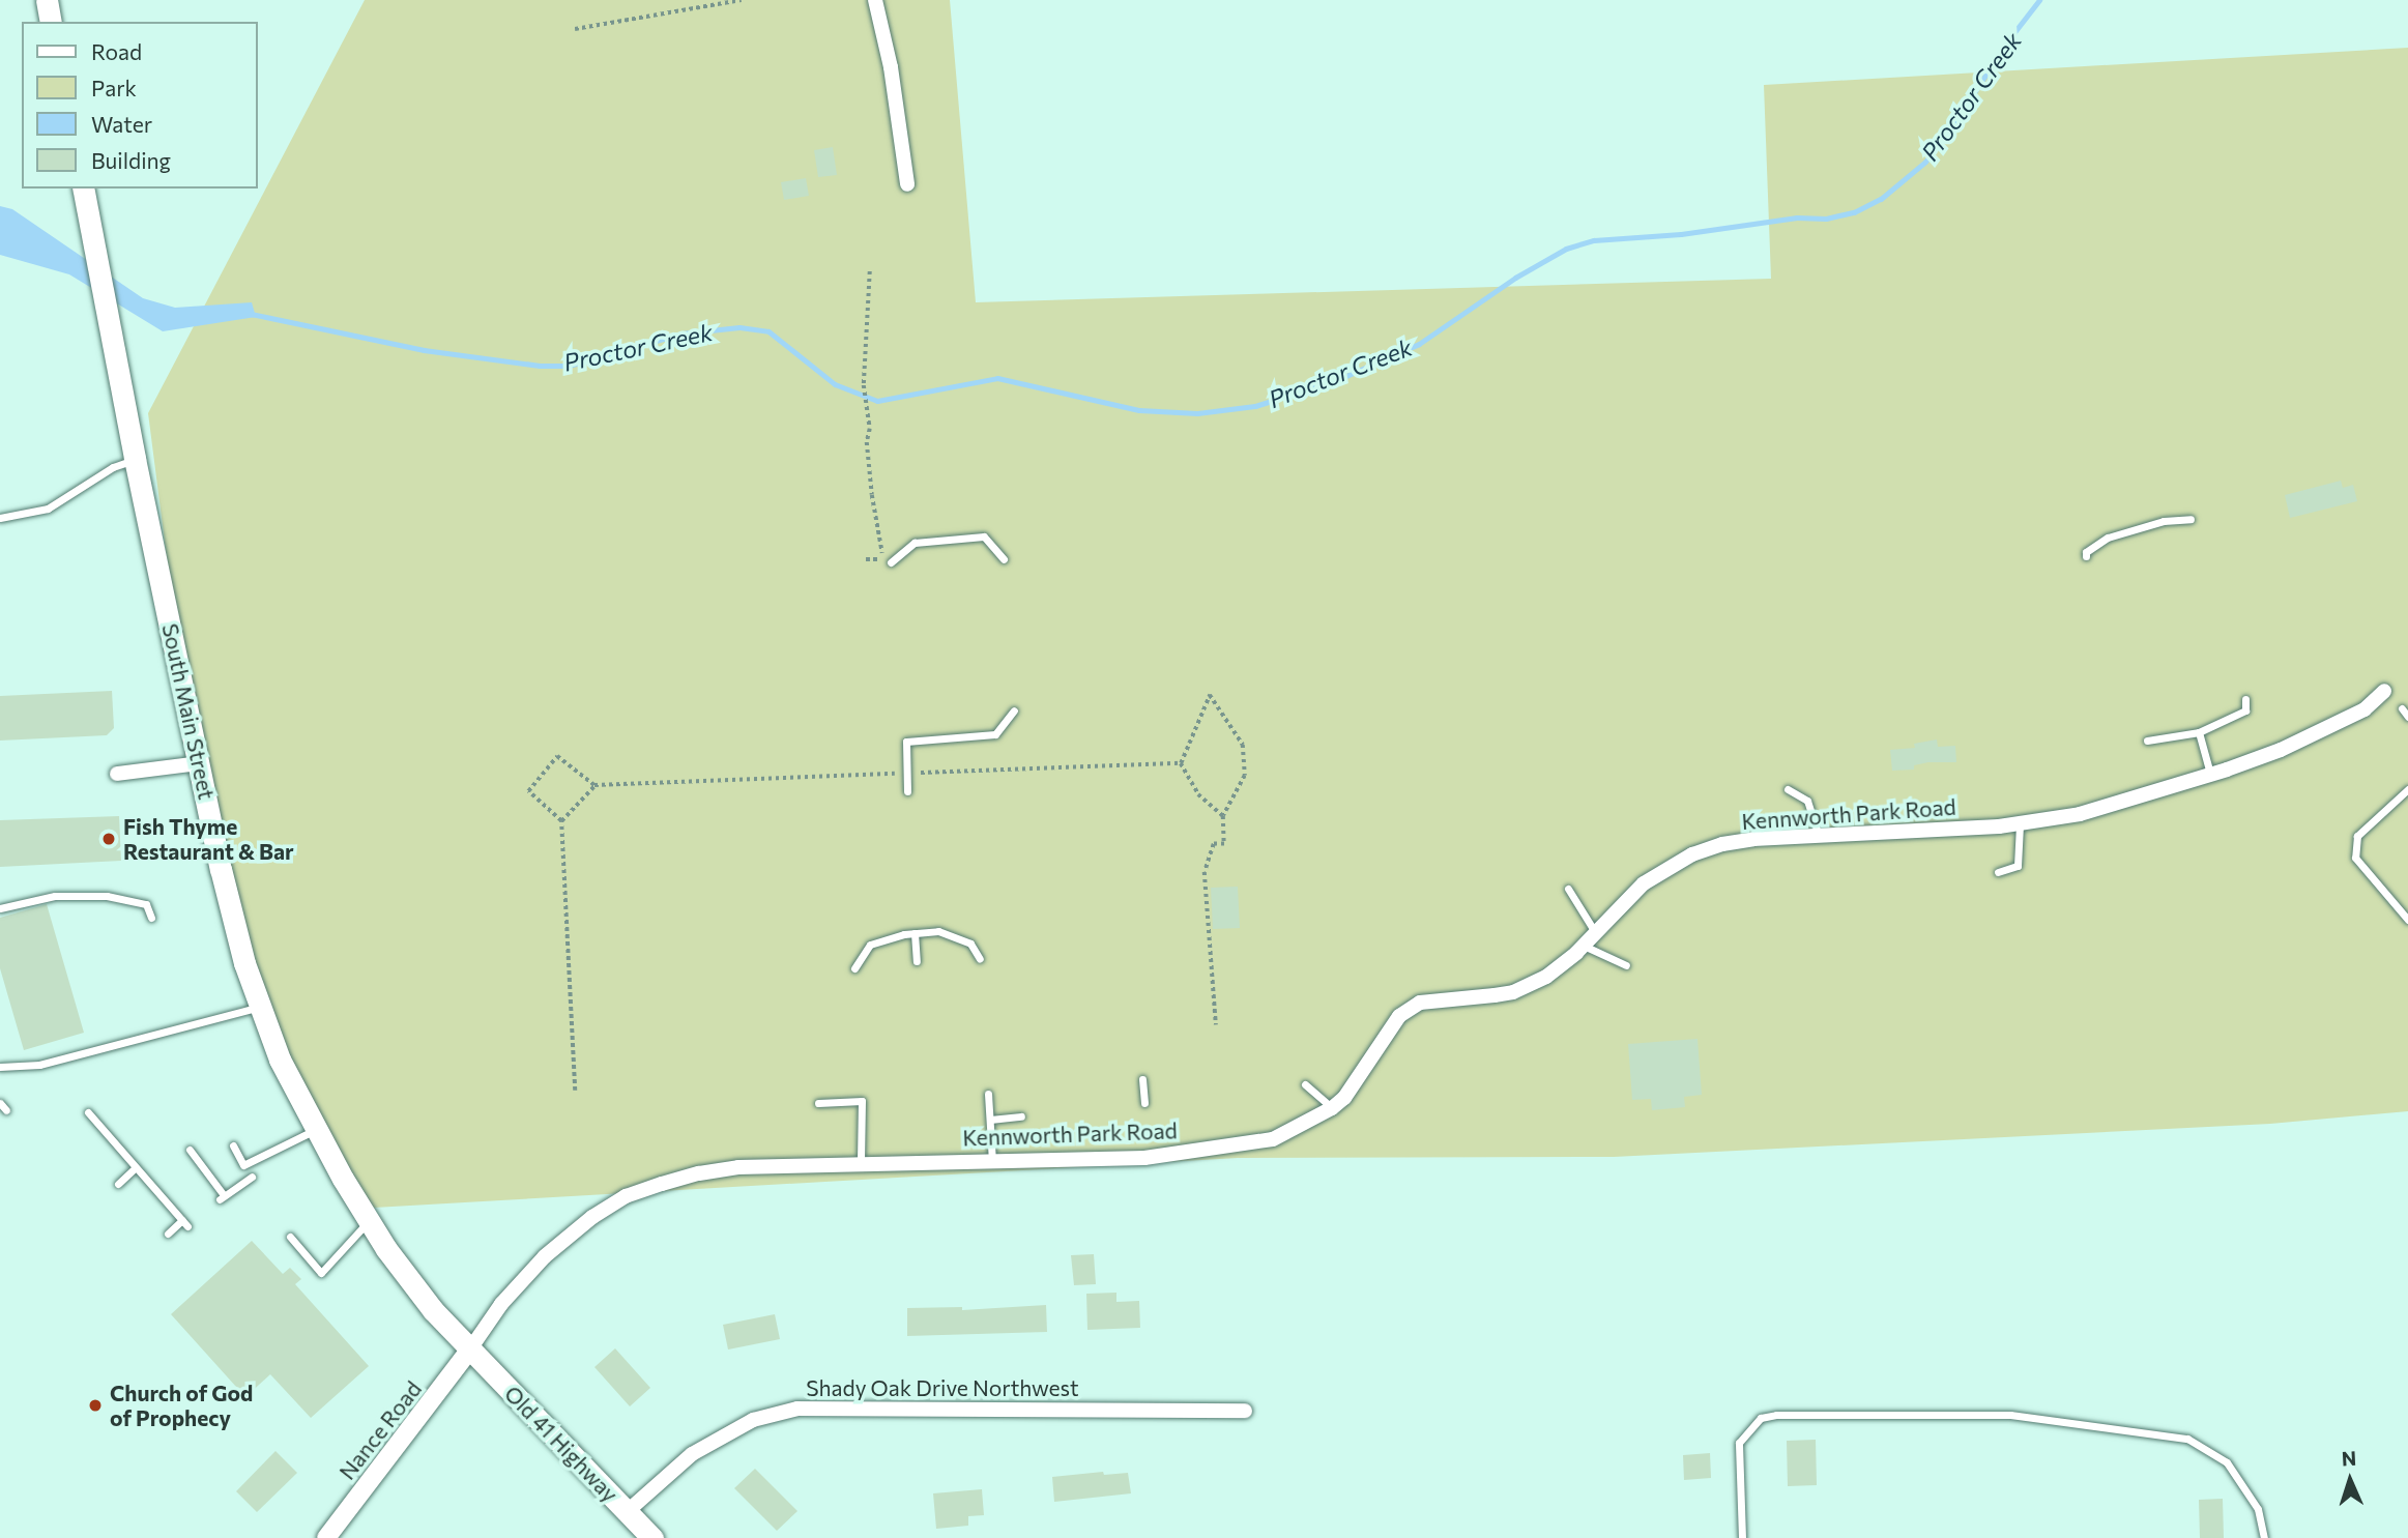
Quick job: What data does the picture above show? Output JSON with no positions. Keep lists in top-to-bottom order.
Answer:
{
  "streets": {
    "main road": ["South Main Street", "Old 41 Highway"],
    "street": ["Kennworth Park Road", "Shady Oak Drive Northwest", "Nance Road"]
  },
  "crossings": [
    ["South Main Street", "Kennworth Park Road"],
    ["South Main Street", "Nance Road"],
    ["South Main Street", "Old 41 Highway"],
    ["Kennworth Park Road", "Nance Road"],
    ["Kennworth Park Road", "Old 41 Highway"],
    ["Shady Oak Drive Northwest", "Old 41 Highway"],
    ["Nance Road", "Old 41 Highway"]
  ],
  "water": ["Proctor Creek"],
  "places": ["Fish Thyme Restaurant & Bar", "Church of God of Prophecy"],
  "legend": [
    "Road",
    "Park",
    "Water",
    "Building"
  ],
  "north": "top"
}
